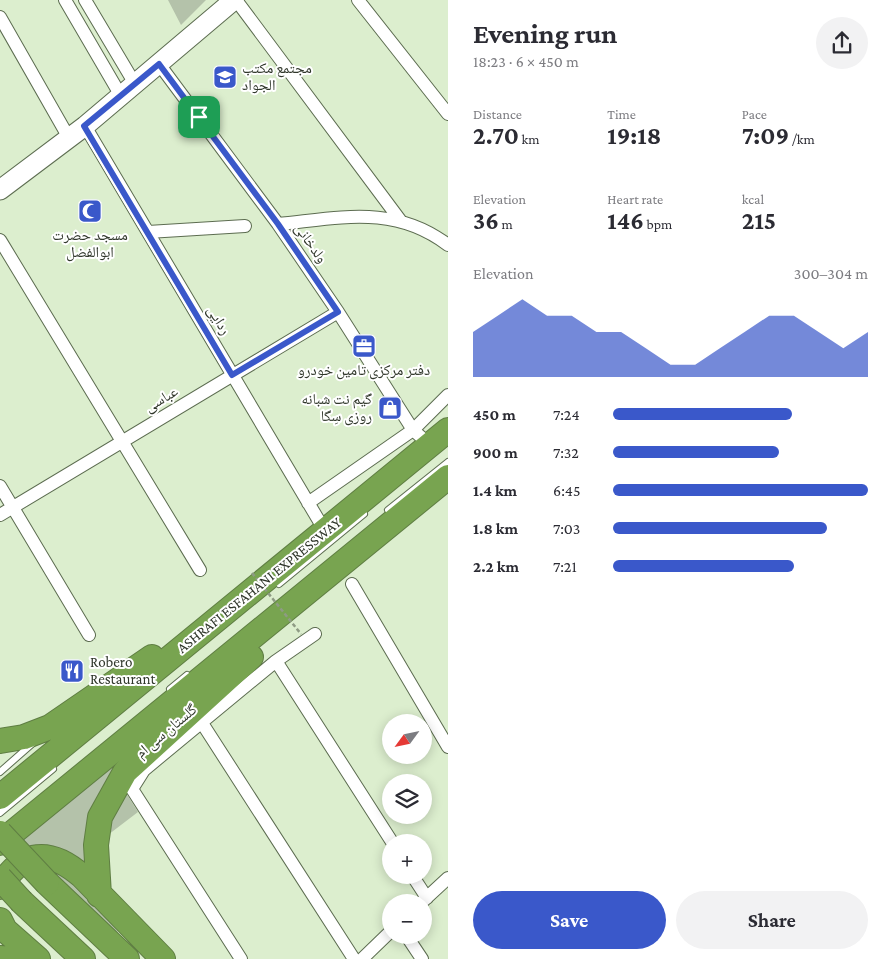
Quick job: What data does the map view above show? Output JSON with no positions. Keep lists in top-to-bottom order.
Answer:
{
  "streets": {
    "highway": ["ASHRAFI ESFAHANI EXPRESSWAY"],
    "street": [
      "ولدخانی",
      "ردایی",
      "عباسی",
      "گلستان سی ام"
    ]
  },
  "crossings": [
    ["ولدخانی", "عباسی"],
    ["ولدخانی", "ASHRAFI ESFAHANI EXPRESSWAY"],
    ["ردایی", "عباسی"],
    ["ردایی", "ASHRAFI ESFAHANI EXPRESSWAY"]
  ],
  "places": {
    "school or university": ["مجتمع مکتب الجواد"],
    "mosque": ["مسجد حضرت ابوالفضل"],
    "office": ["دفتر مرکزی تامین خودرو"],
    "shop": ["گیم نت شبانه روزی سِگا"],
    "restaurant": ["Robero Restaurant"]
  },
  "north": "bottom left",
  "page": {
    "heading": ["Evening run", "18:23 · 6 × 450 m"],
    "stats": [
      ["Distance", "2.70 km"],
      ["Time", "19:18"],
      ["Pace", "7:09 /km"],
      ["Elevation", "36 m"],
      ["Heart rate", "146 bpm"],
      ["kcal", "215"]
    ],
    "chart": ["Elevation", "300–304 m"],
    "list": [
      {
        "name": "450 m",
        "note": "7:24"
      },
      {
        "name": "900 m",
        "note": "7:32"
      },
      {
        "name": "1.4 km",
        "note": "6:45"
      },
      {
        "name": "1.8 km",
        "note": "7:03"
      },
      {
        "name": "2.2 km",
        "note": "7:21"
      }
    ],
    "map_buttons": ["+", "−"],
    "buttons": ["Save", "Share"]
  }
}
